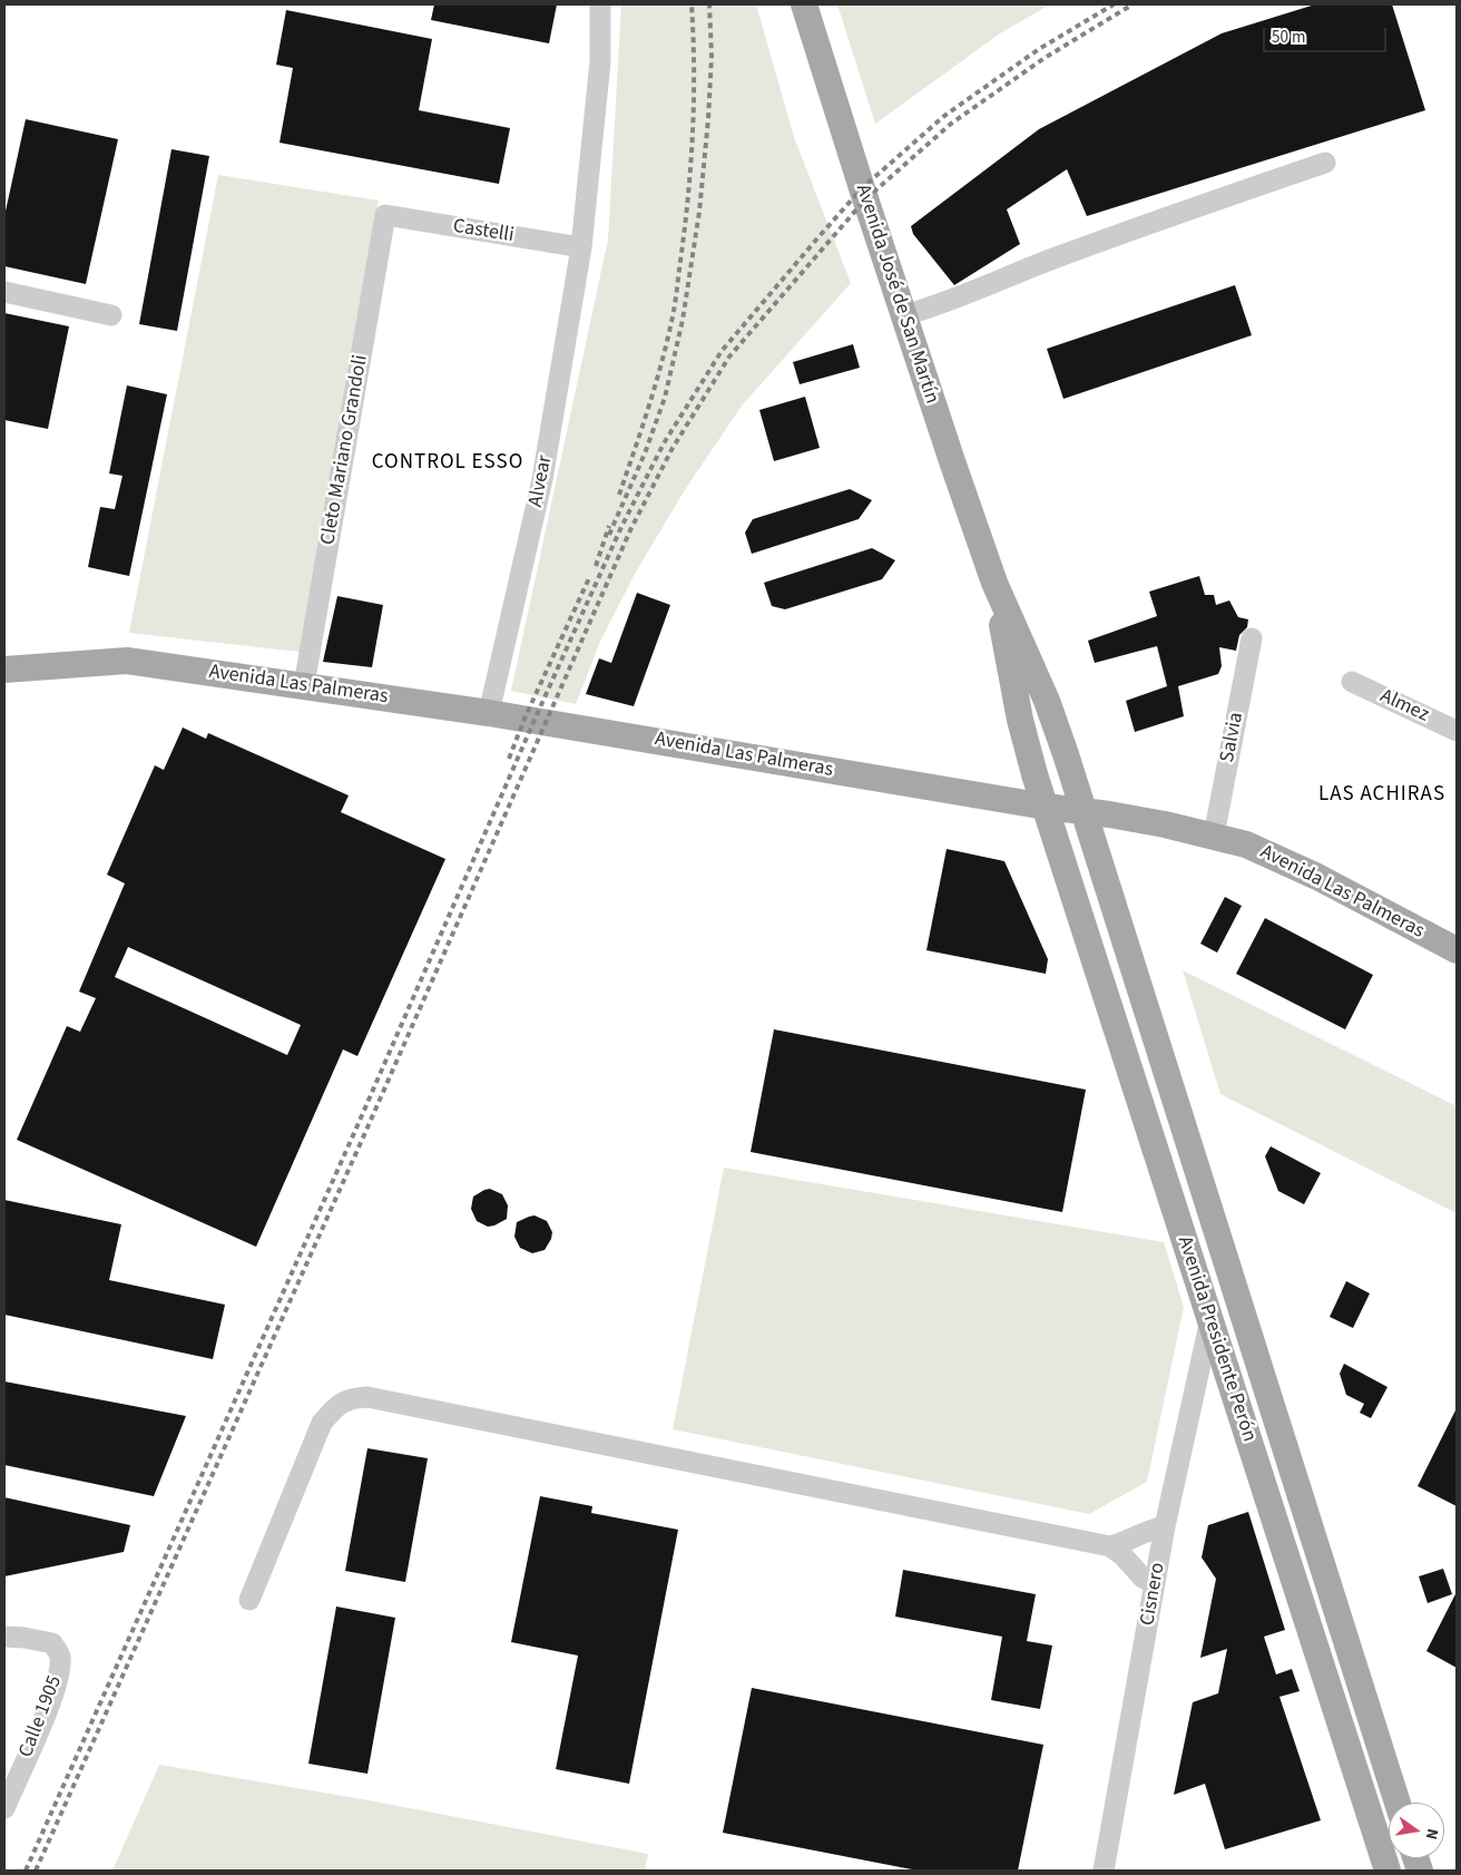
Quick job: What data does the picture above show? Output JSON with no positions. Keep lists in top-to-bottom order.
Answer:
{
  "streets": {
    "main road": ["Avenida José de San Martín", "Avenida Las Palmeras", "Avenida Presidente Perón"],
    "street": [
      "Castelli",
      "Cleto Mariano Grandoli",
      "Alvear",
      "Almez",
      "Salvia",
      "Cisnero",
      "Calle 1905"
    ]
  },
  "crossings": [
    ["Castelli", "Cleto Mariano Grandoli"],
    ["Castelli", "Alvear"],
    ["Avenida José de San Martín", "Avenida Las Palmeras"],
    ["Avenida José de San Martín", "Avenida Presidente Perón"],
    ["Cleto Mariano Grandoli", "Avenida Las Palmeras"],
    ["Alvear", "Avenida Las Palmeras"],
    ["Avenida Las Palmeras", "Salvia"],
    ["Avenida Las Palmeras", "Avenida Presidente Perón"],
    ["Avenida Presidente Perón", "Cisnero"]
  ],
  "districts": ["CONTROL ESSO", "LAS ACHIRAS"],
  "scale_bar": "50 m",
  "north": "right"
}
